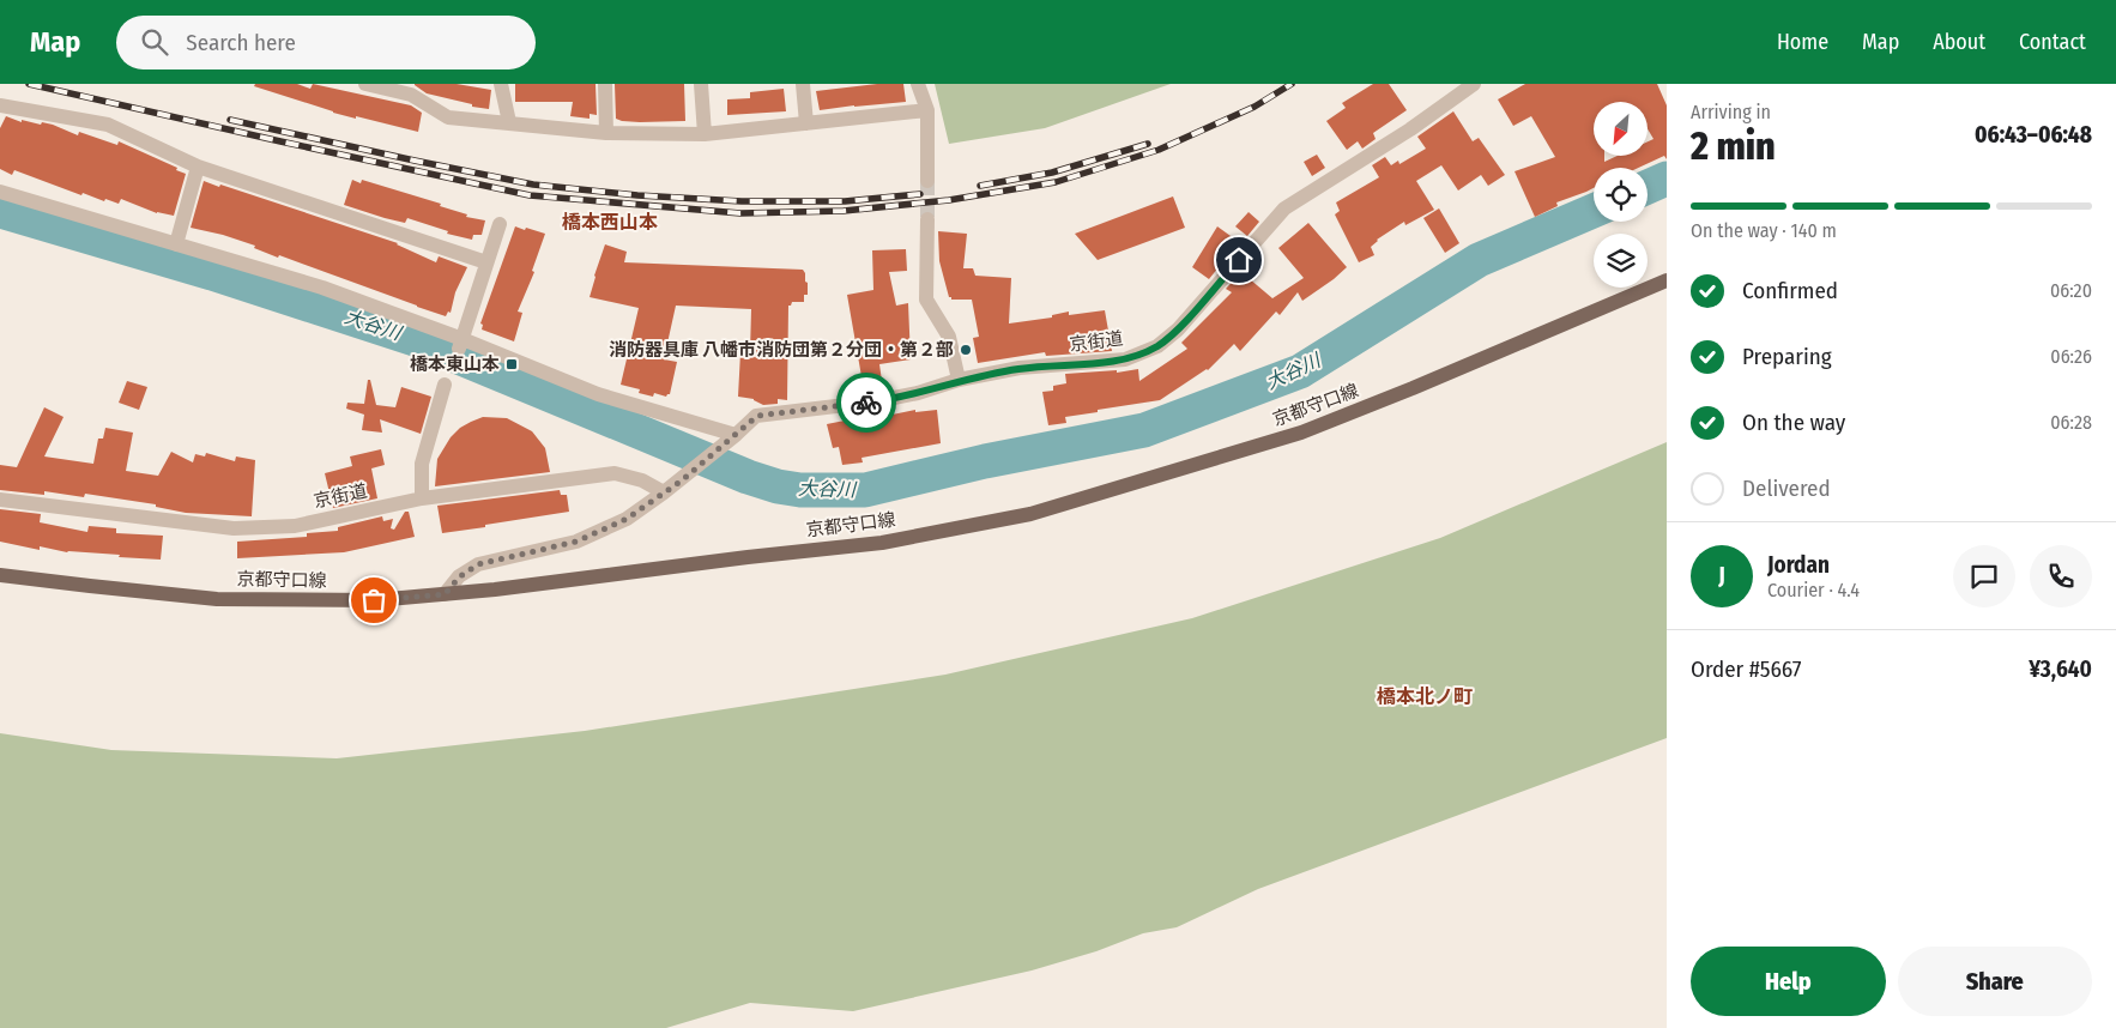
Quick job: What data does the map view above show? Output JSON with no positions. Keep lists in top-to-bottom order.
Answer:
{
  "streets": {
    "main road": ["京都守口線"],
    "street": ["京街道"]
  },
  "districts": ["橋本西山本", "橋本北ノ町"],
  "water": ["大谷川"],
  "places": {
    "other": ["消防器具庫 八幡市消防団第２分団・第２部"],
    "transit": ["橋本東山本"]
  },
  "north": "bottom left",
  "page": {
    "header": "Map",
    "search": "Search here",
    "nav": [
      "Home",
      "Map",
      "About",
      "Contact"
    ],
    "heading": ["2 min", "Arriving in", "06:43–06:48"],
    "panel": [
      "Jordan",
      "Courier · 4.4",
      "Order #5667",
      "¥3,640"
    ],
    "bar": "On the way · 140 m",
    "list": [
      ["Confirmed", "06:20"],
      ["Preparing", "06:26"],
      ["On the way", "06:28"],
      "Delivered"
    ],
    "round": "J",
    "buttons": ["Help", "Share"]
  }
}
